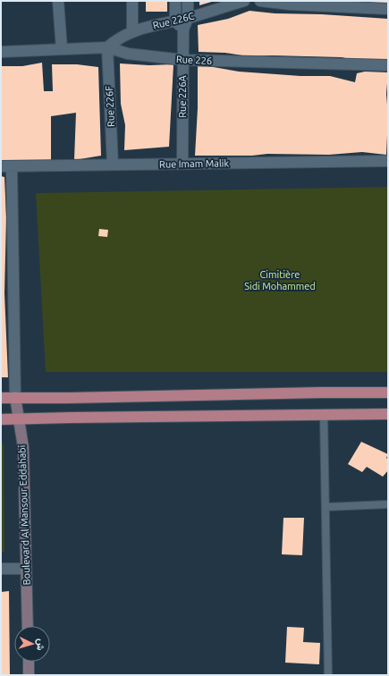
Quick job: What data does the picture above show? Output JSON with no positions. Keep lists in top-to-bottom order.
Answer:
{
  "streets": {
    "main road": ["Boulevard Al Mansour Eddahabi"],
    "street": [
      "Rue 226C",
      "Rue 226",
      "Rue 226A",
      "Rue 226F",
      "Rue Imam Malik"
    ]
  },
  "crossings": [
    ["Rue 226C", "Rue 226"],
    ["Rue 226C", "Rue 226A"],
    ["Rue 226C", "Rue 226F"],
    ["Rue 226", "Rue 226A"],
    ["Rue 226", "Rue 226F"],
    ["Rue 226A", "Rue Imam Malik"],
    ["Rue 226F", "Rue Imam Malik"]
  ],
  "parks": ["Cimitière Sidi Mohammed"],
  "north": "right"
}
